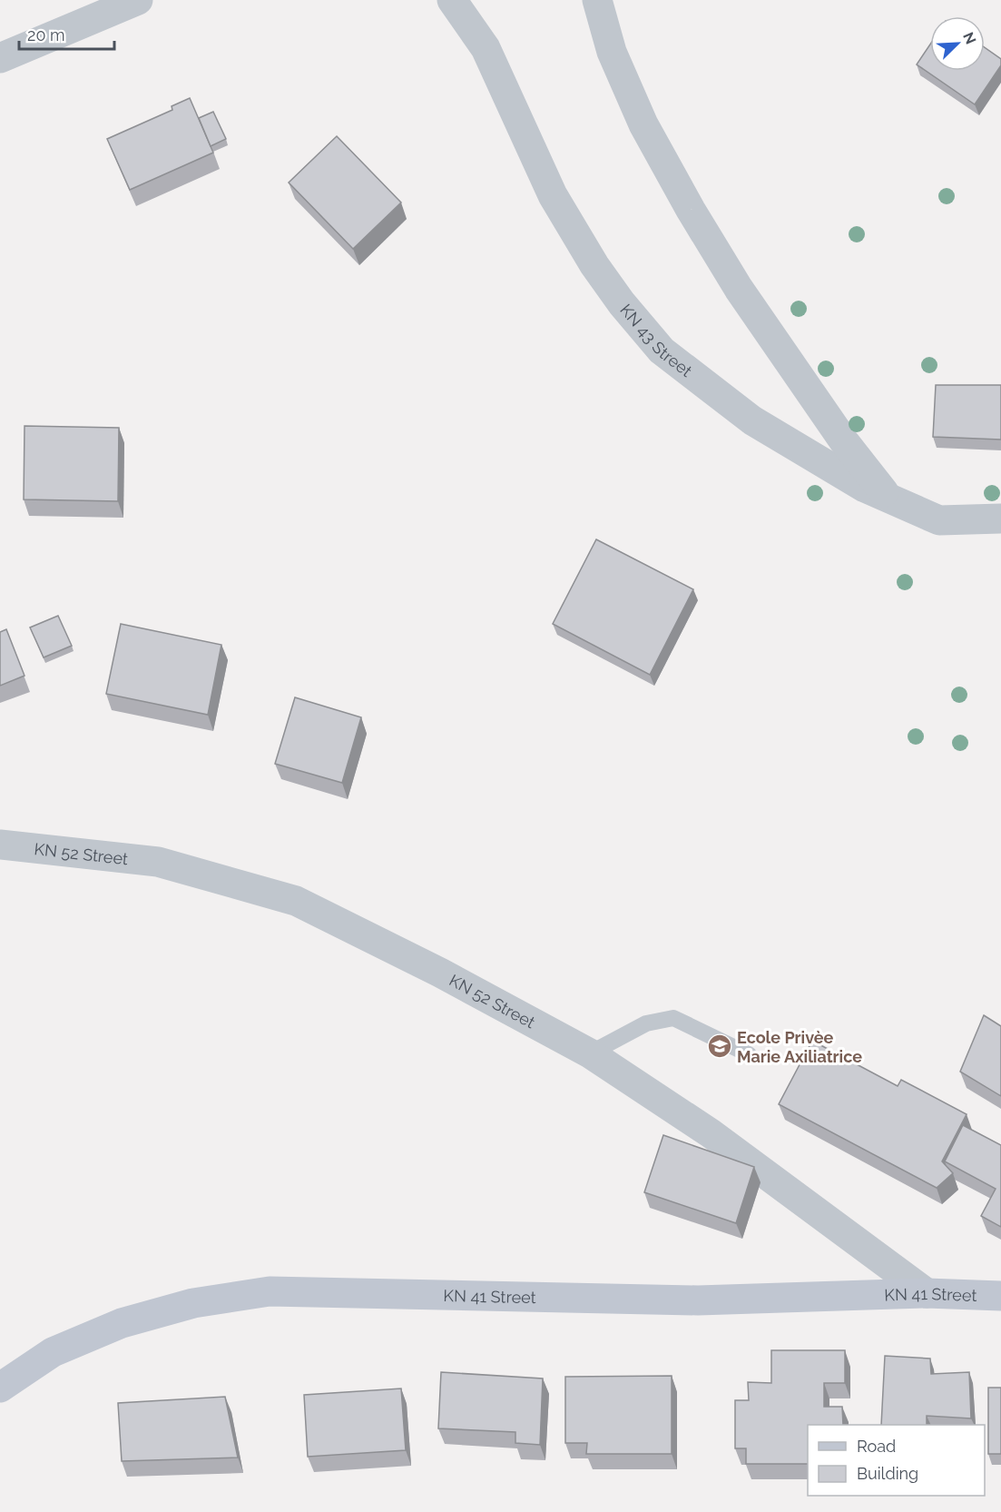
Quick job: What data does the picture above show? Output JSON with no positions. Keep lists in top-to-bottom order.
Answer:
{
  "streets": {
    "main road": ["KN 41 Street"],
    "street": ["KN 43 Street", "KN 52 Street"]
  },
  "crossings": [
    ["KN 52 Street", "KN 41 Street"]
  ],
  "places": {
    "school or university": ["Ecole Privèe Marie Axiliatrice"]
  },
  "legend": ["Road", "Building"],
  "scale_bar": "20 m",
  "north": "top right"
}
